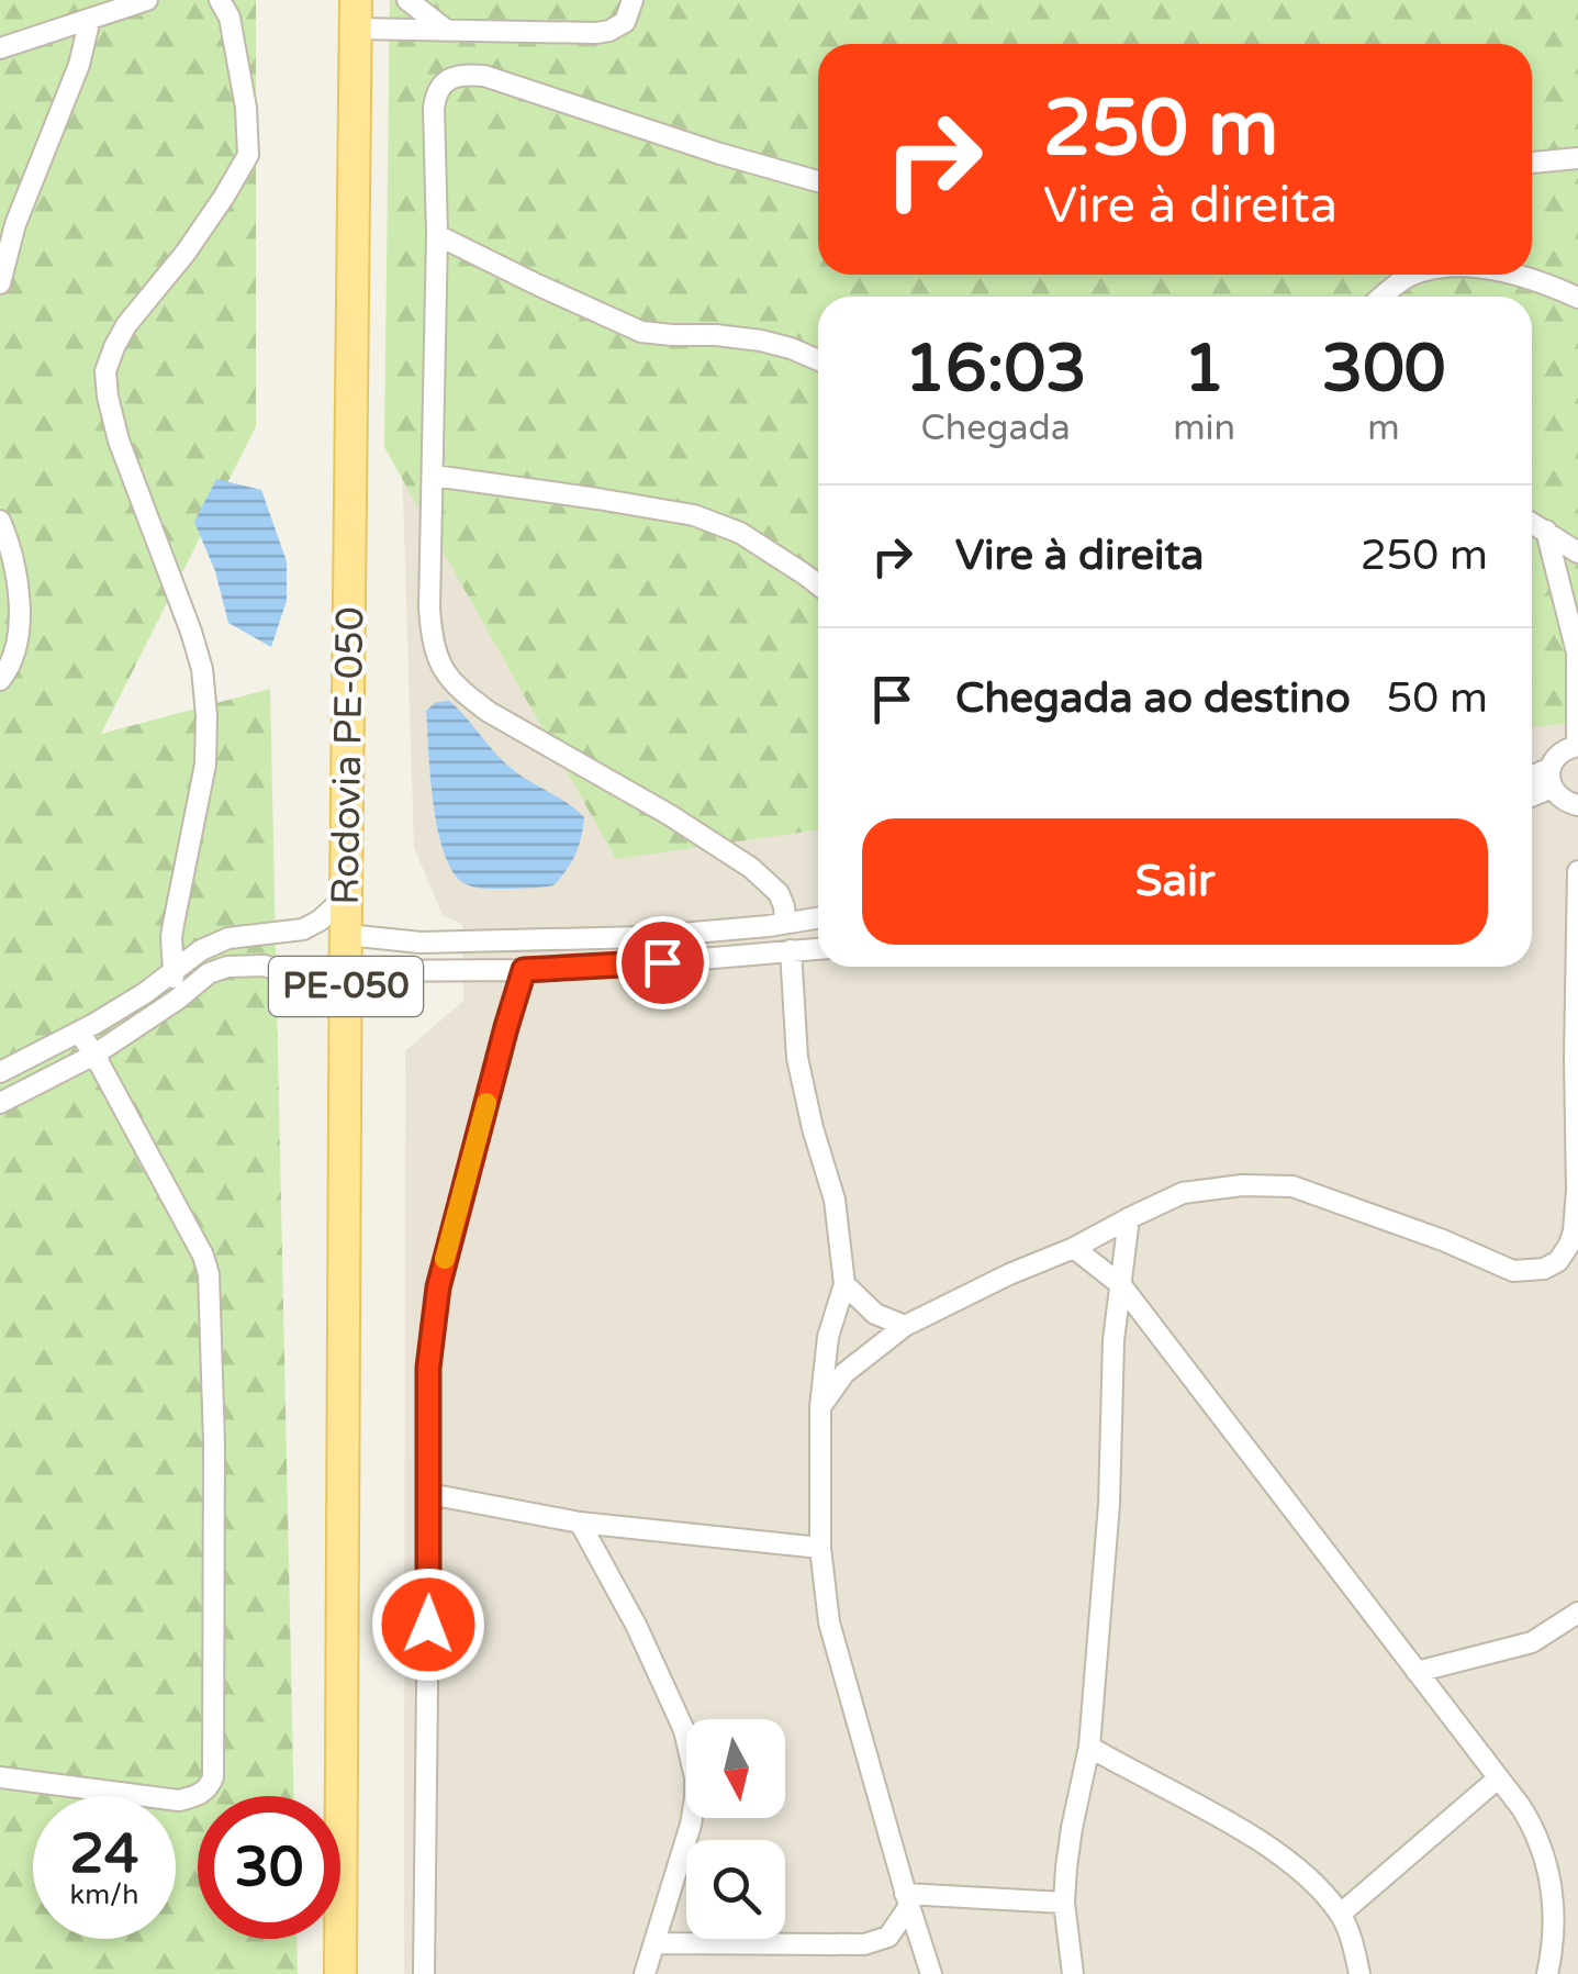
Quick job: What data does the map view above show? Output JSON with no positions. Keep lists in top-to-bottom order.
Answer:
{
  "streets": {
    "main road": ["Rodovia PE-050", "PE-050"]
  },
  "north": "bottom",
  "page": {
    "turn": ["250 m", "Vire à direita"],
    "eta": [
      "16:03",
      "Chegada",
      "1",
      "min",
      "300",
      "m"
    ],
    "list": [
      {
        "name": "Vire à direita",
        "value": "250 m"
      },
      {
        "name": "Chegada ao destino",
        "value": "50 m"
      }
    ],
    "buttons": "Sair",
    "speed": "24 km/h",
    "limit": "30"
  }
}
